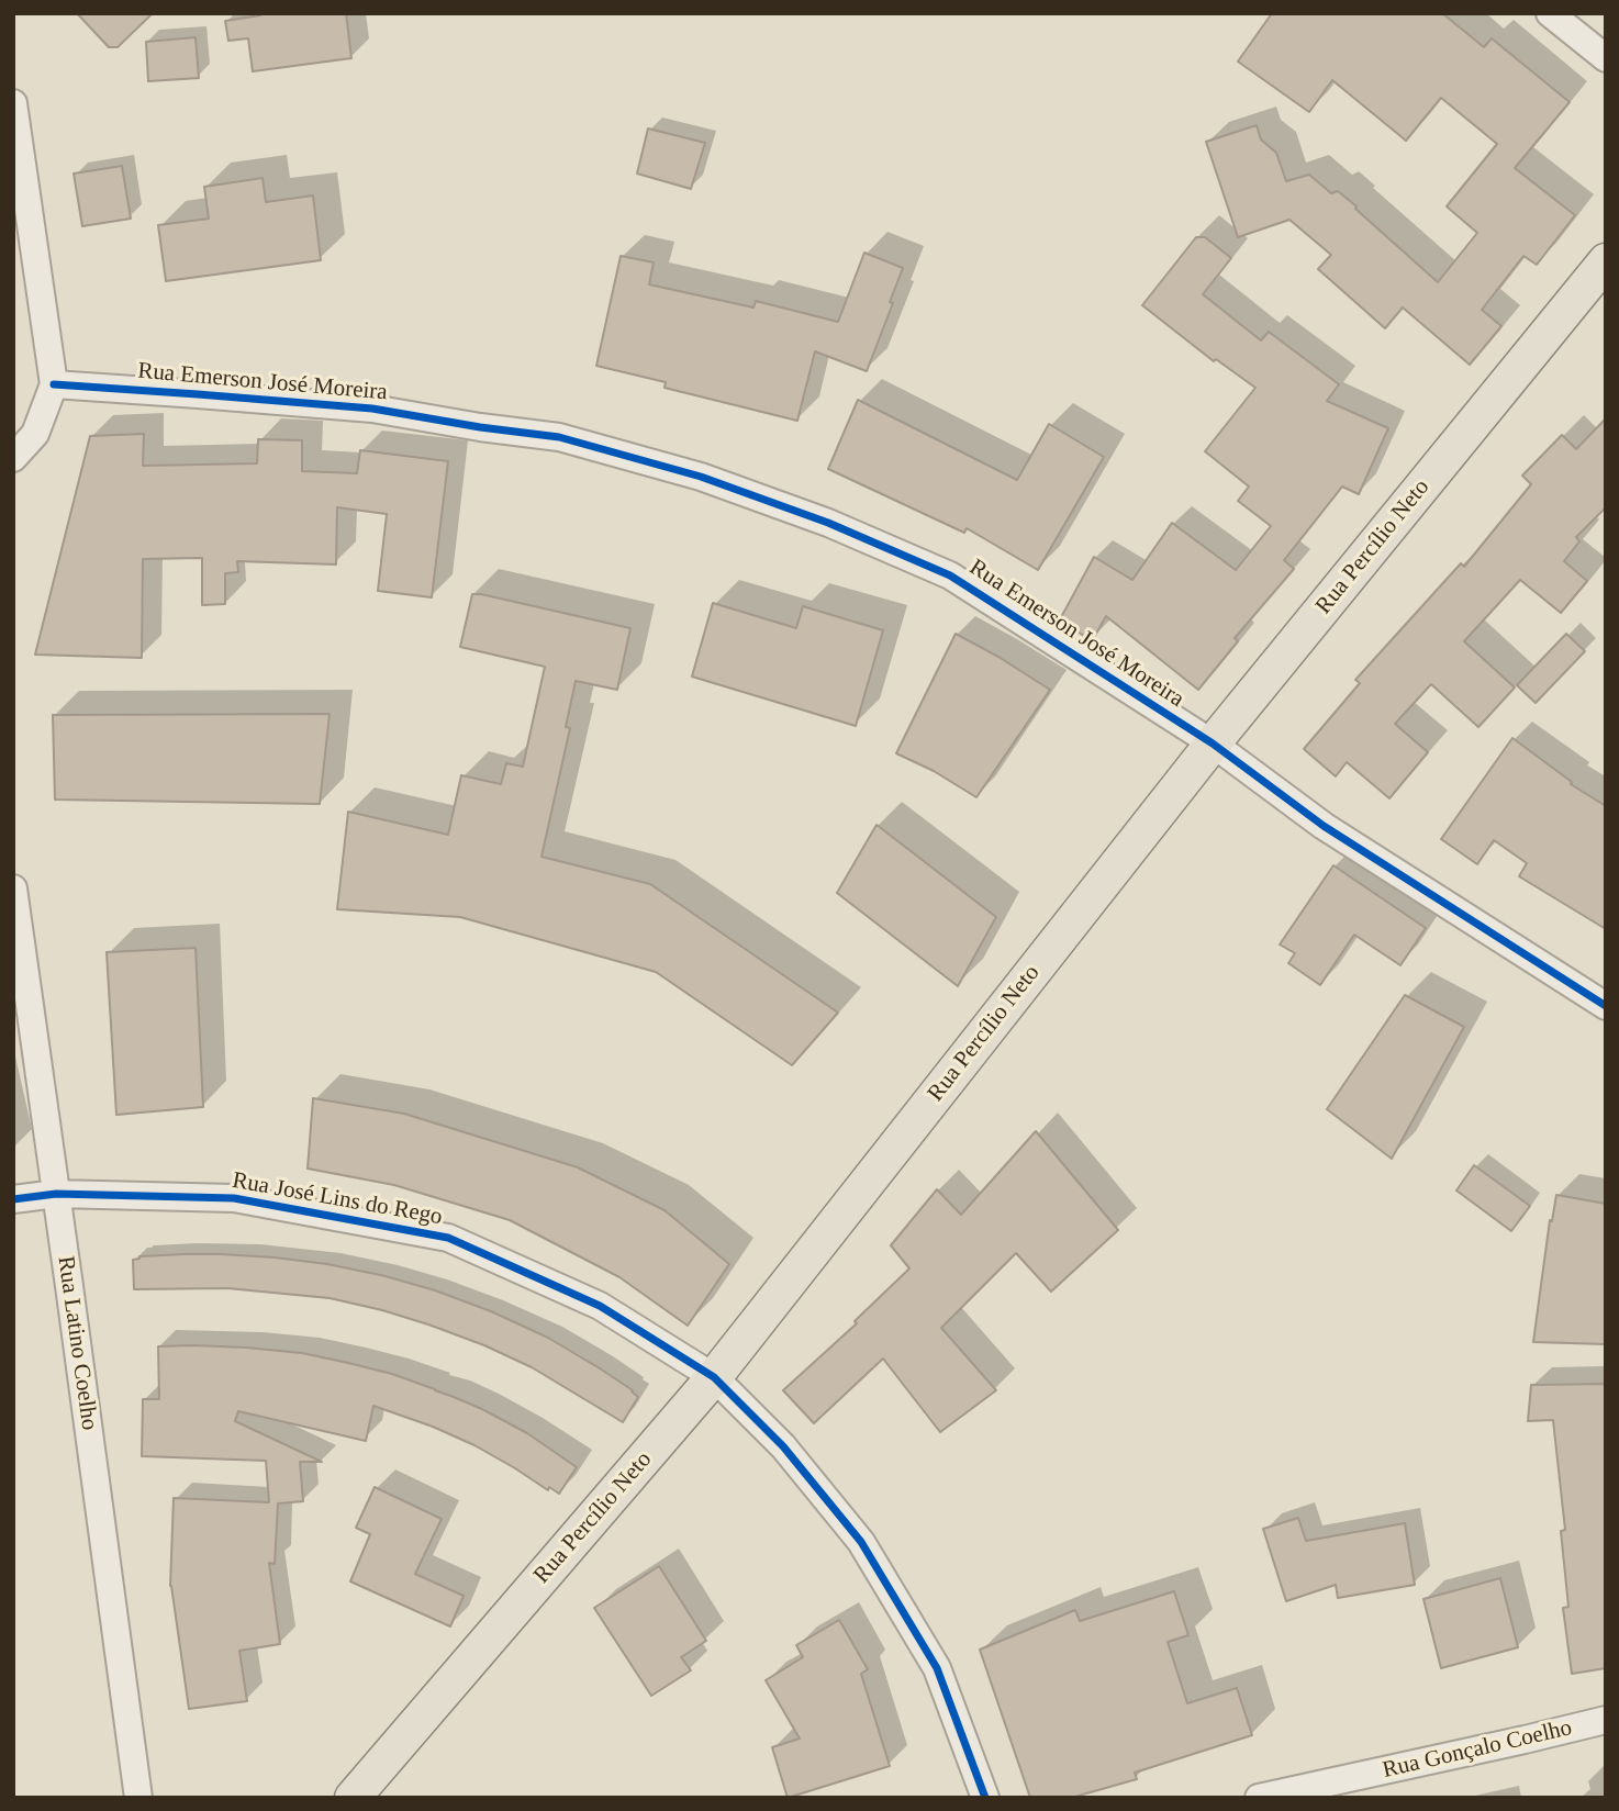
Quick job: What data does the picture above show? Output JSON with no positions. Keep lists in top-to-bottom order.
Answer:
{
  "streets": {
    "main road": ["Rua Percílio Neto"],
    "street": [
      "Rua Emerson José Moreira",
      "Rua José Lins do Rego",
      "Rua Latino Coelho",
      "Rua Gonçalo Coelho"
    ]
  },
  "crossings": [
    ["Rua Emerson José Moreira", "Rua Percílio Neto"],
    ["Rua Percílio Neto", "Rua José Lins do Rego"],
    ["Rua José Lins do Rego", "Rua Latino Coelho"]
  ]
}
